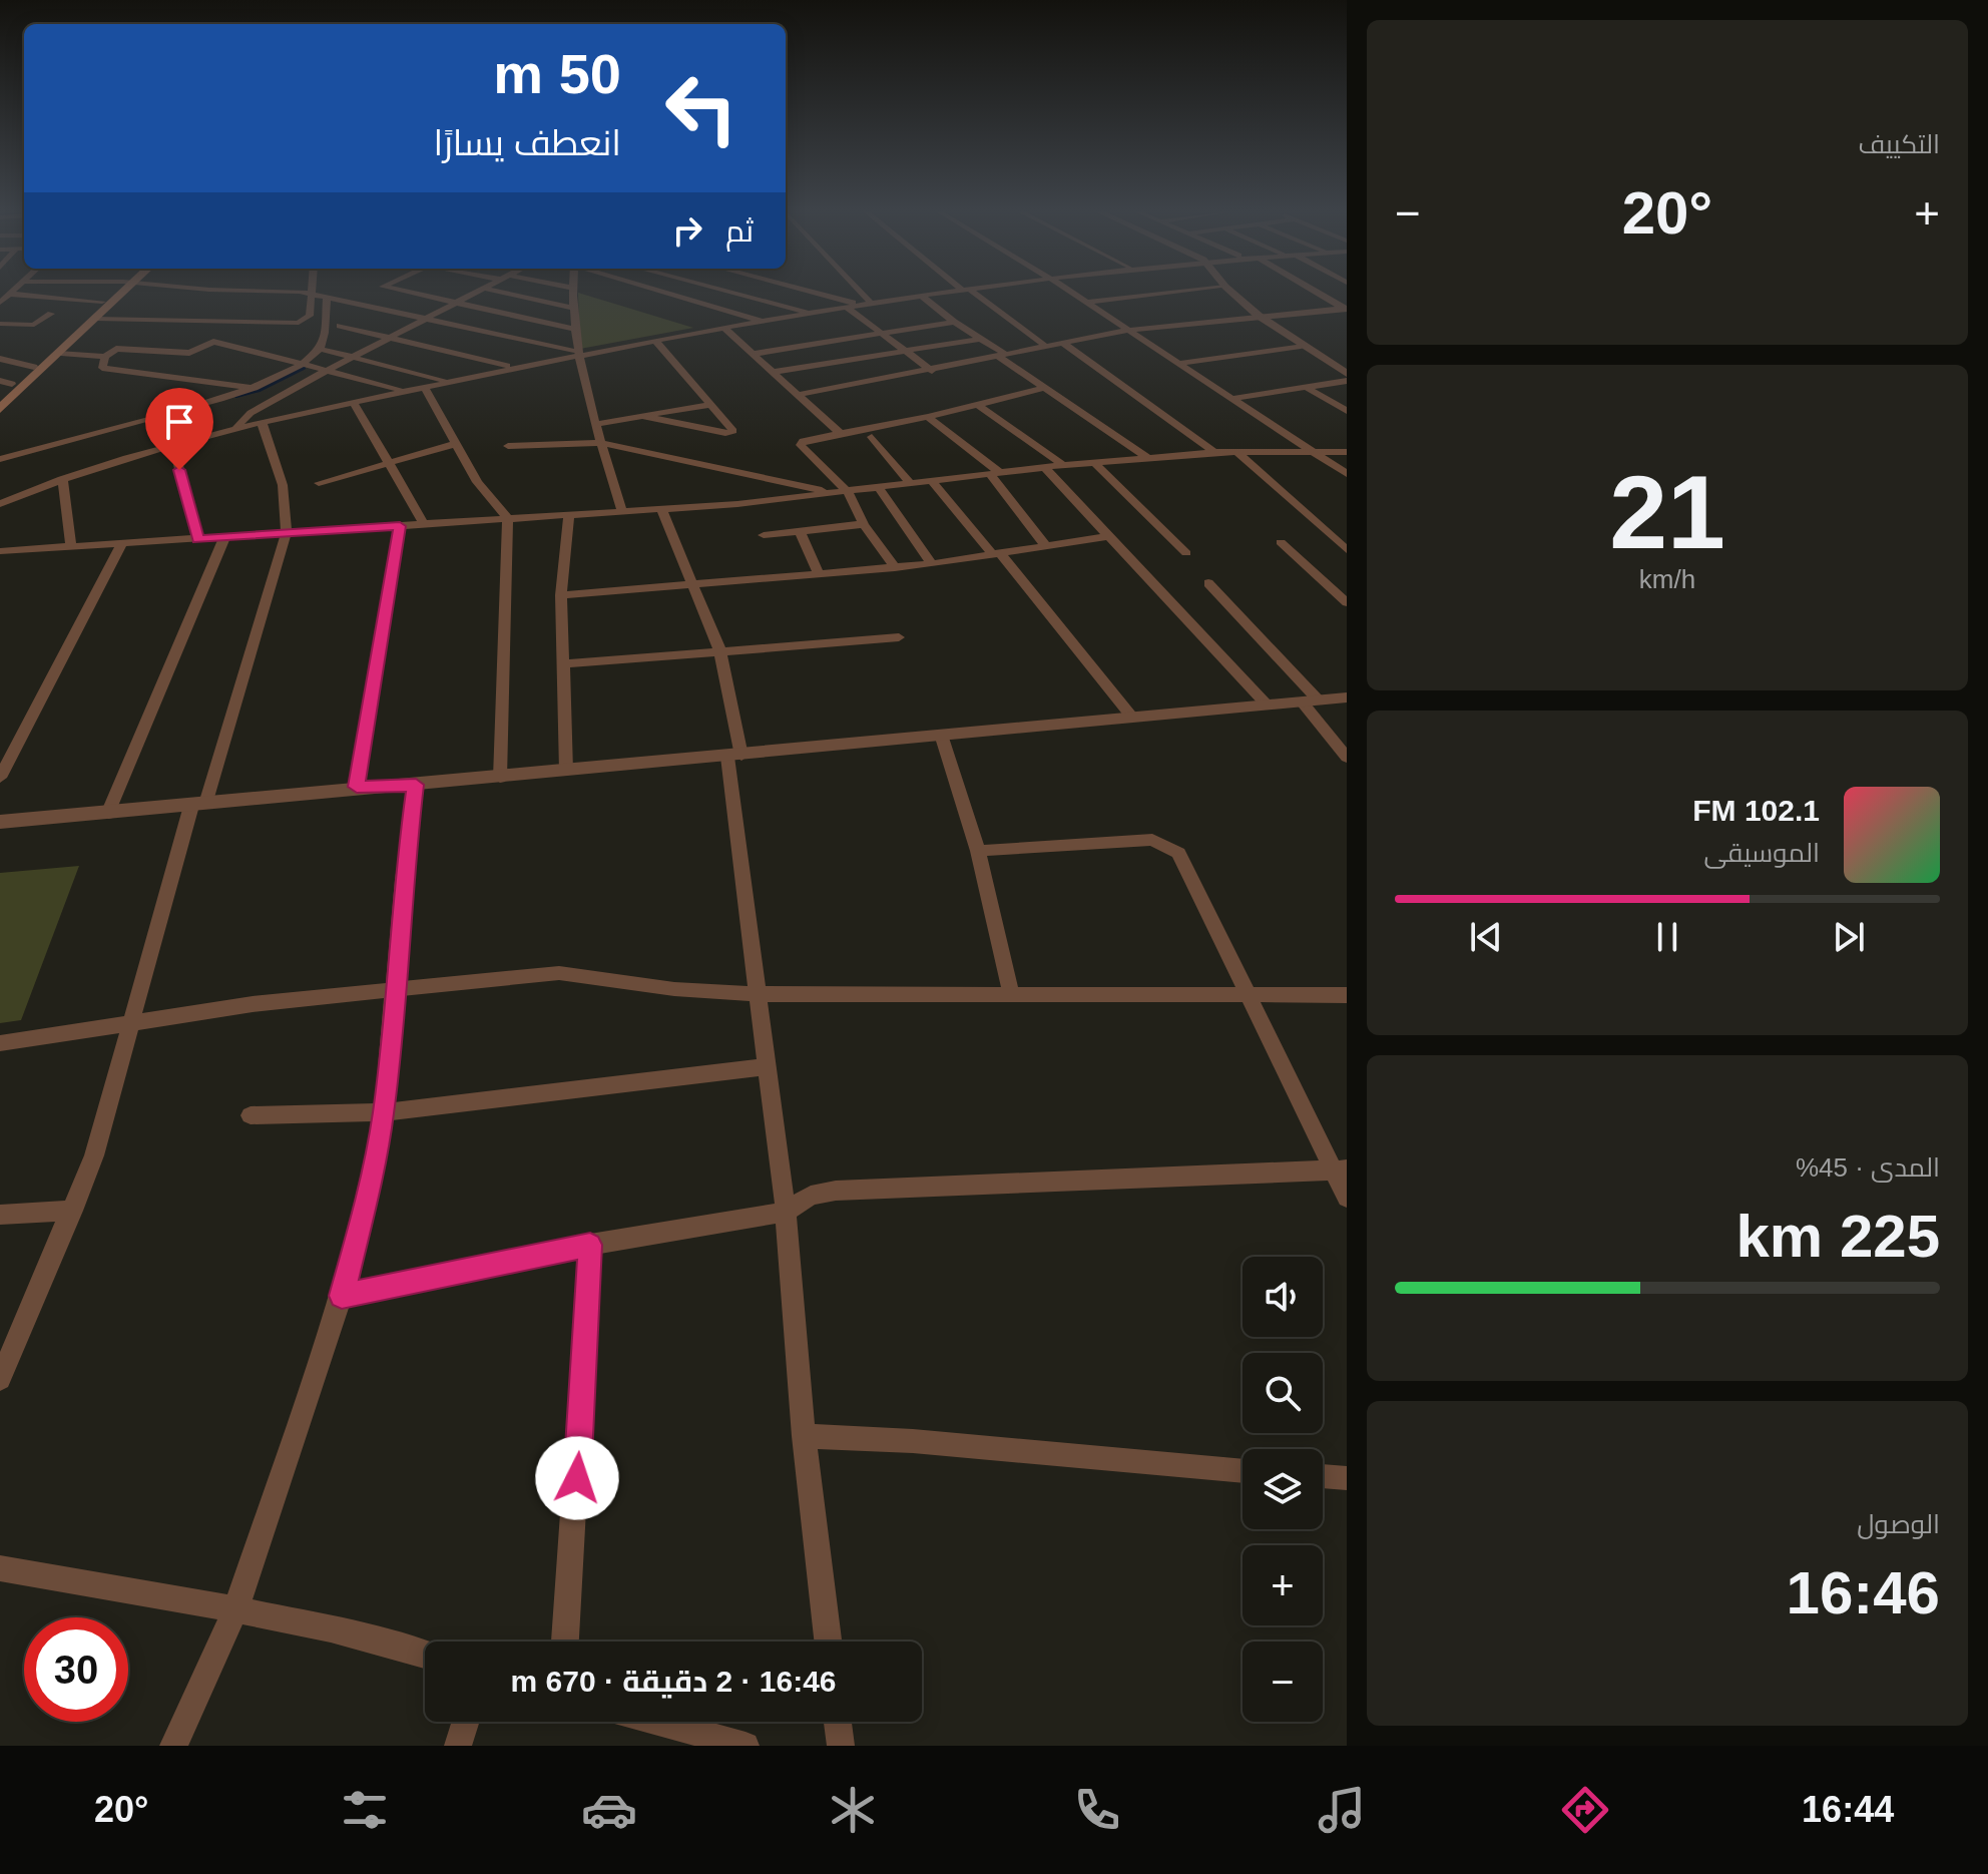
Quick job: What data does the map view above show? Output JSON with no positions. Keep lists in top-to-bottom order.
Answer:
{
  "page": {
    "tile": [
      "التكييف",
      ["21", "km/h"],
      ["المدى · 45%", "225 km"],
      ["الوصول", "16:46"]
    ],
    "turn": ["50 m", "انعطف يسارًا"],
    "heat": ["−", "20°", "+"],
    "then": "ثم",
    "song": ["102.1 FM", "الموسيقى"],
    "map_buttons": ["+", "−"],
    "limit": "30",
    "trip": "16:46 · 2 دقيقة · 670 m",
    "tabs": ["16:44", "20°"]
  }
}
